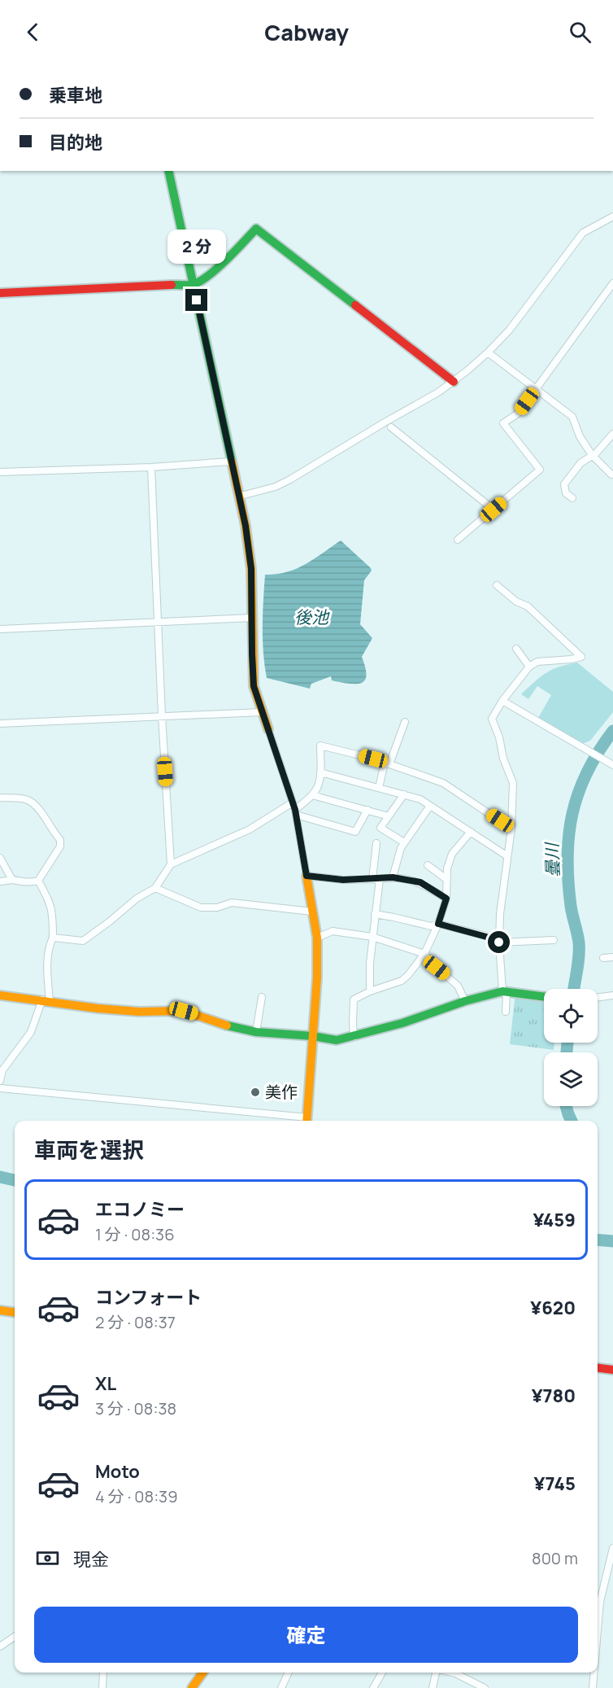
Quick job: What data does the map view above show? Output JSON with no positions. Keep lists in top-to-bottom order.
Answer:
{
  "water": ["後池", "曇川"],
  "places": ["美作"],
  "page": {
    "header": "Cabway",
    "banner": ["乗車地", "目的地"],
    "bubble": "2 分",
    "heading": "車両を選択",
    "list": [
      {
        "name": "エコノミー",
        "note": "1 分 · 08:36",
        "value": "¥459"
      },
      {
        "name": "コンフォート",
        "note": "2 分 · 08:37",
        "value": "¥620"
      },
      {
        "name": "XL",
        "note": "3 分 · 08:38",
        "value": "¥780"
      },
      {
        "name": "Moto",
        "note": "4 分 · 08:39",
        "value": "¥745"
      }
    ],
    "pay": ["現金", "800 m"],
    "buttons": "確定"
  }
}
